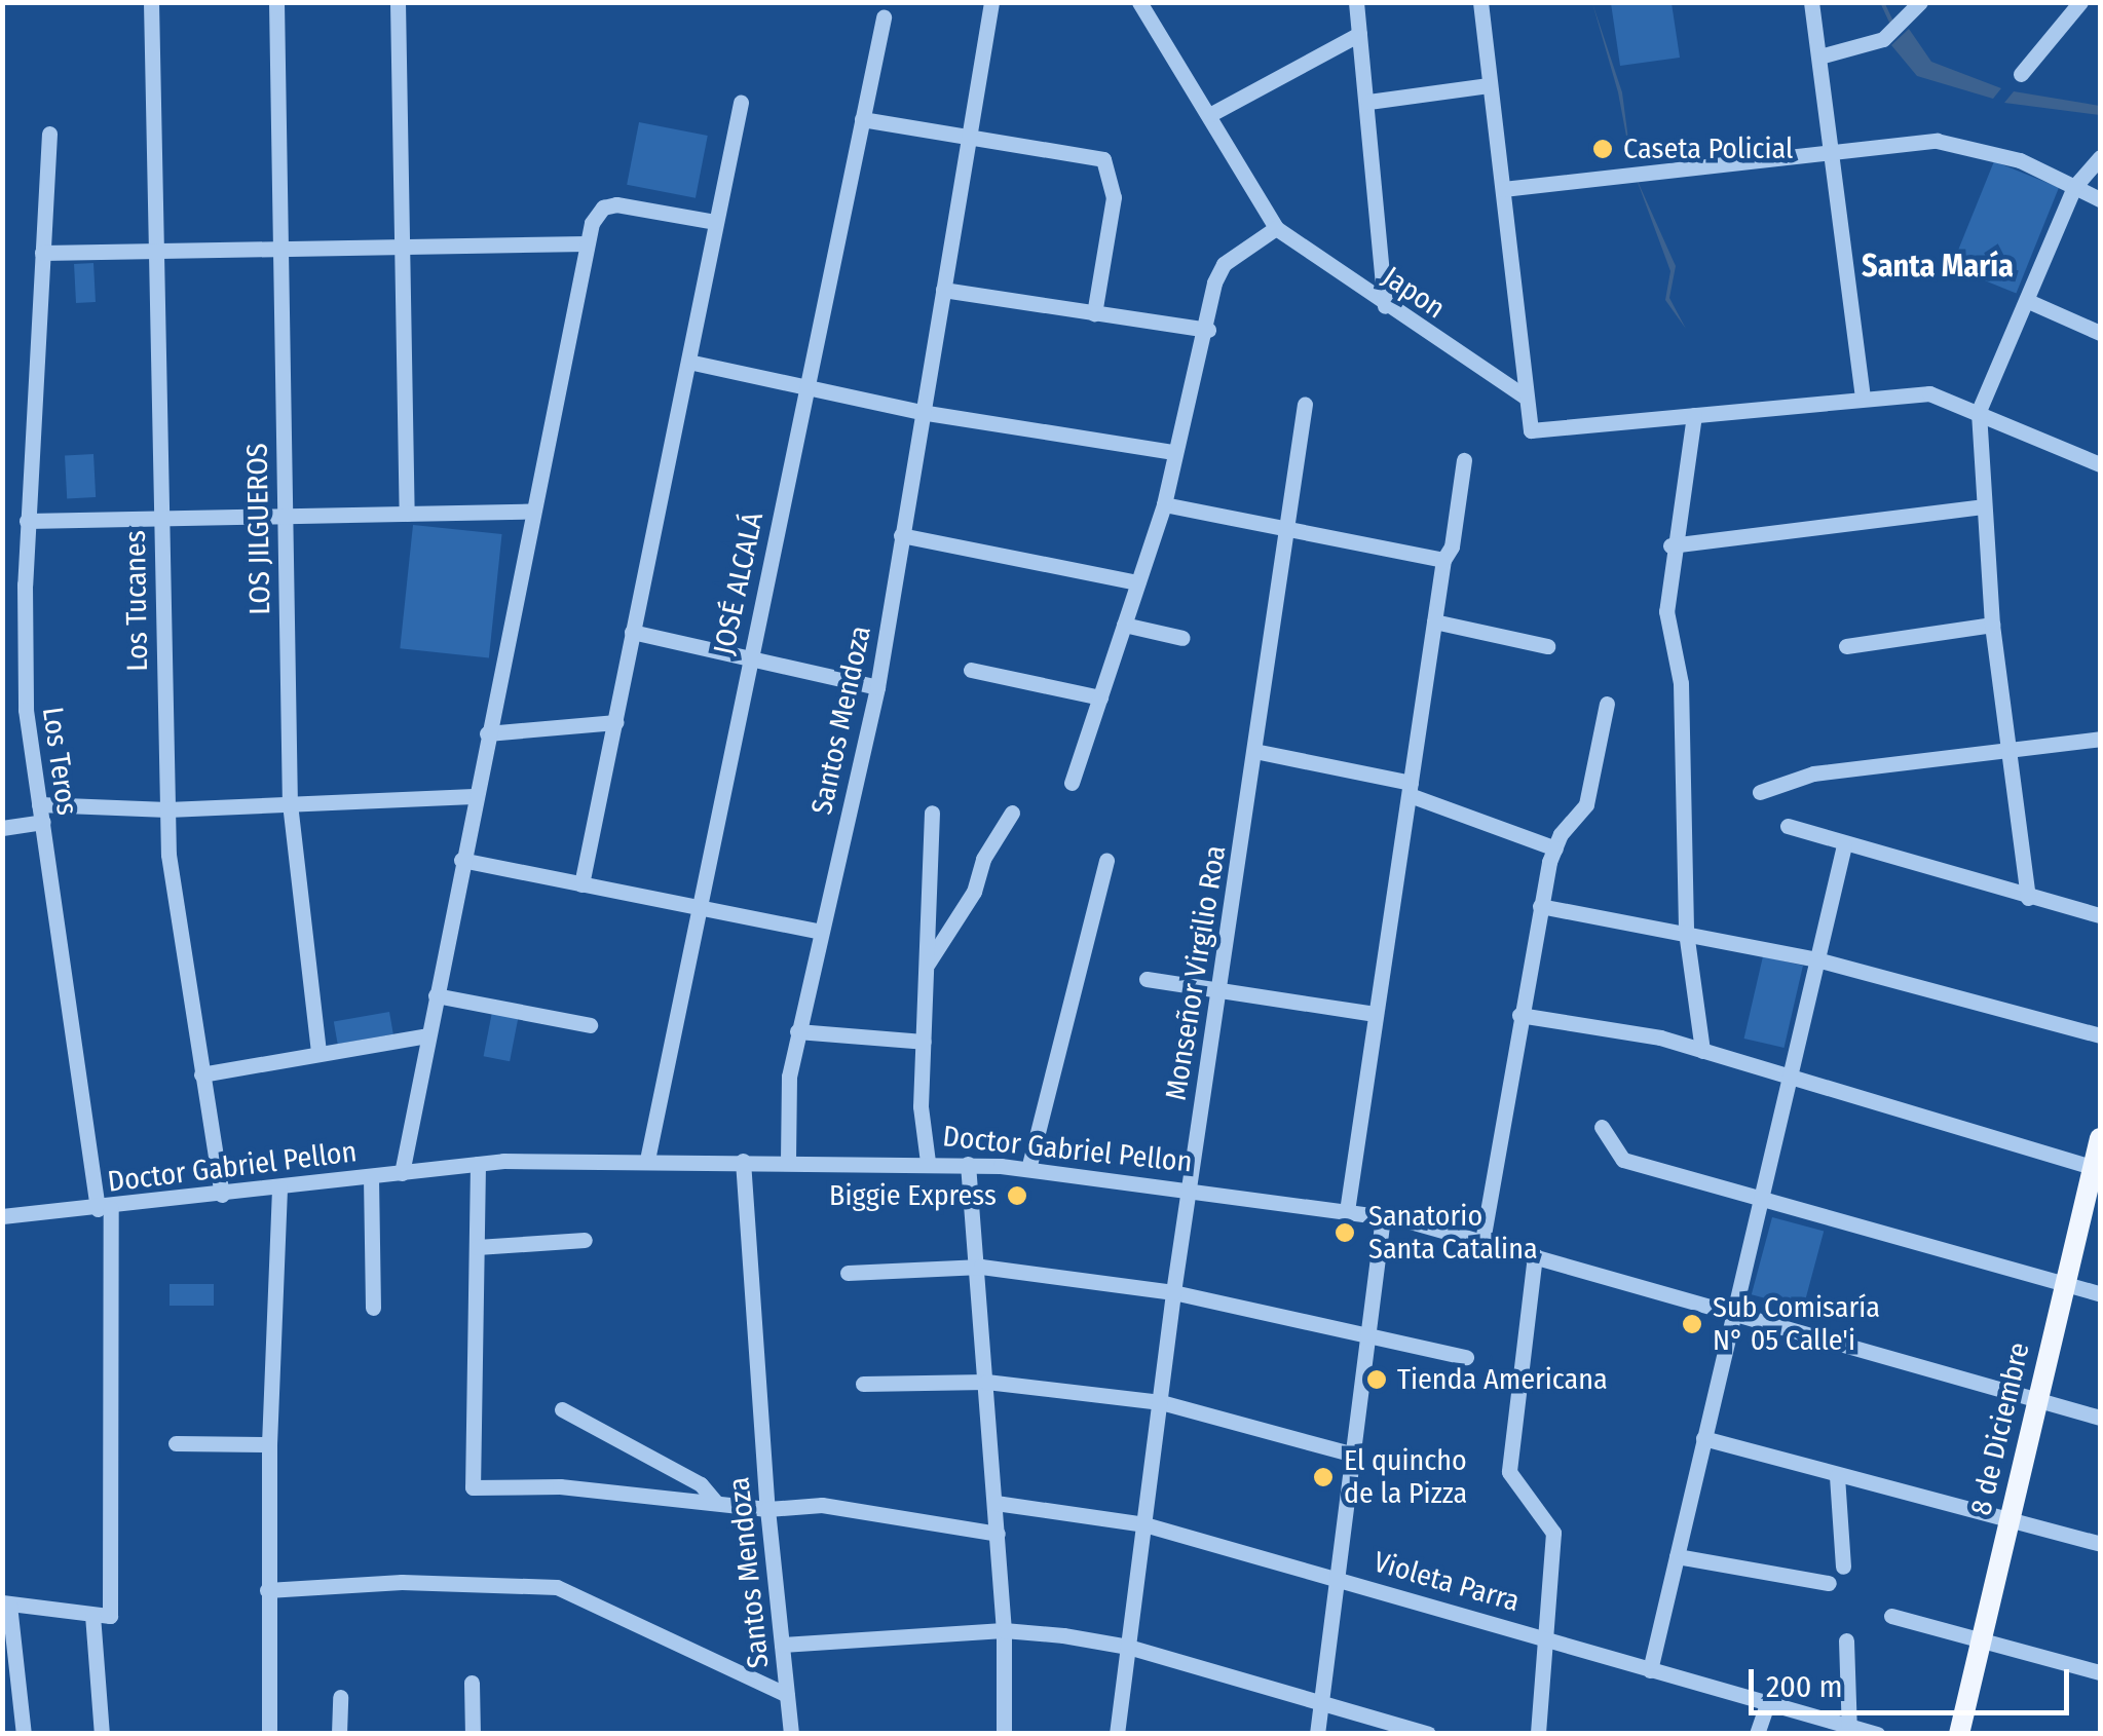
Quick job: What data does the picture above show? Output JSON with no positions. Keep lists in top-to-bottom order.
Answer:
{
  "streets": {
    "main road": ["8 de Diciembre"],
    "street": [
      "Japon",
      "LOS JILGUEROS",
      "JOSÉ ALCALÁ",
      "Los Tucanes",
      "Santos Mendoza",
      "Los Teros",
      "Monseñor Virgilio Roa",
      "Doctor Gabriel Pellon",
      "Violeta Parra"
    ]
  },
  "crossings": [
    ["JOSÉ ALCALÁ", "Doctor Gabriel Pellon"],
    ["Los Tucanes", "Doctor Gabriel Pellon"],
    ["Santos Mendoza", "Doctor Gabriel Pellon"],
    ["Los Teros", "Doctor Gabriel Pellon"],
    ["Monseñor Virgilio Roa", "Doctor Gabriel Pellon"],
    ["Monseñor Virgilio Roa", "Violeta Parra"],
    ["Doctor Gabriel Pellon", "8 de Diciembre"]
  ],
  "districts": ["Santa María"],
  "places": [
    "Caseta Policial",
    "Biggie Express",
    "Sanatorio Santa Catalina",
    "Sub Comisaría N° 05 Calle'i",
    "Tienda Americana",
    "El quincho de la Pizza"
  ],
  "scale_bar": "200 m"
}
